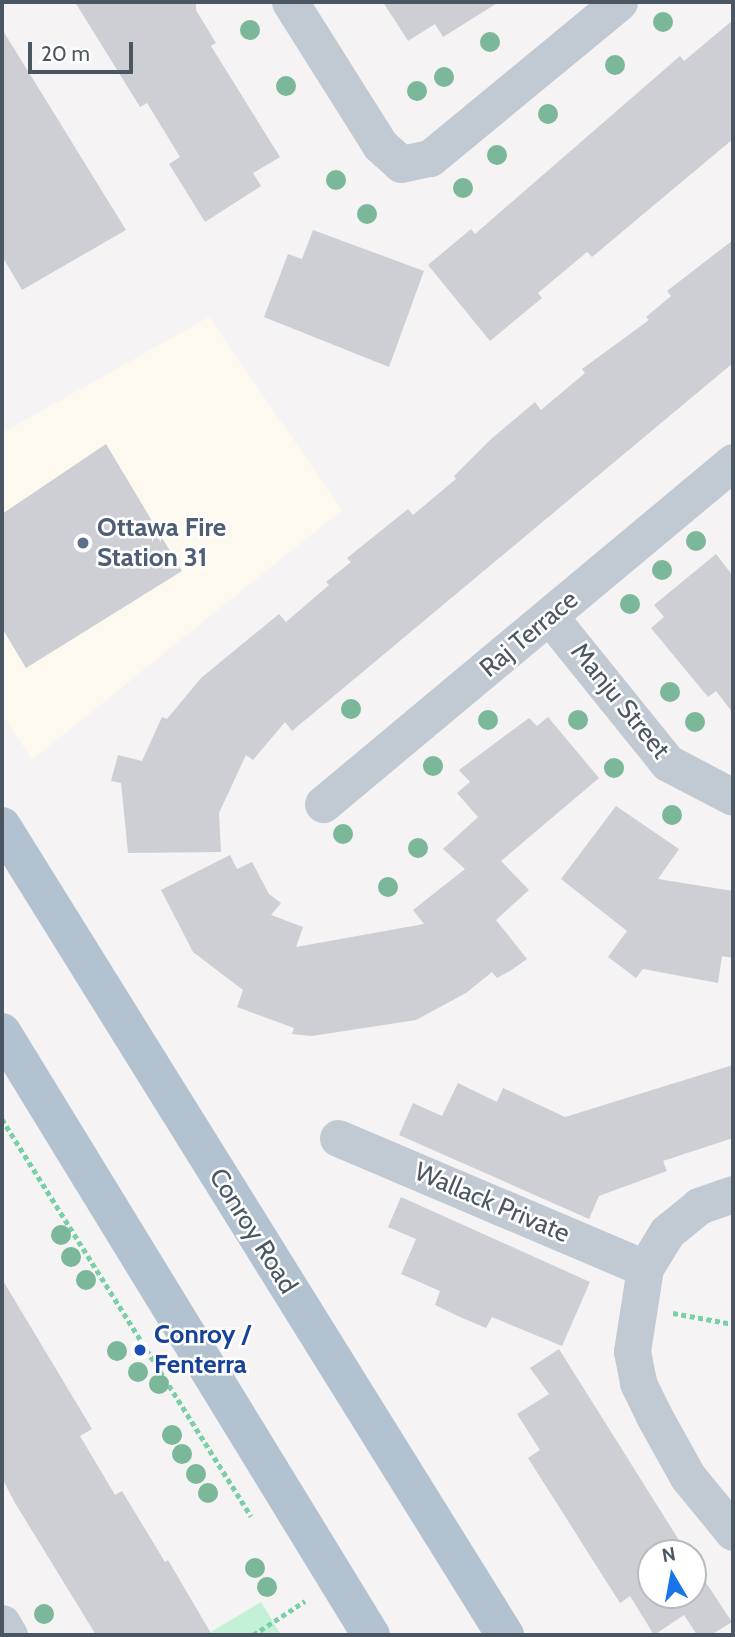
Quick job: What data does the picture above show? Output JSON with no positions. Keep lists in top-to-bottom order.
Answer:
{
  "streets": {
    "main road": ["Conroy Road"],
    "street": ["Raj Terrace", "Manju Street", "Wallack Private"]
  },
  "crossings": [
    ["Raj Terrace", "Manju Street"]
  ],
  "places": ["Ottawa Fire Station 31", "Conroy / Fenterra"],
  "scale_bar": "20 m",
  "north": "top"
}
